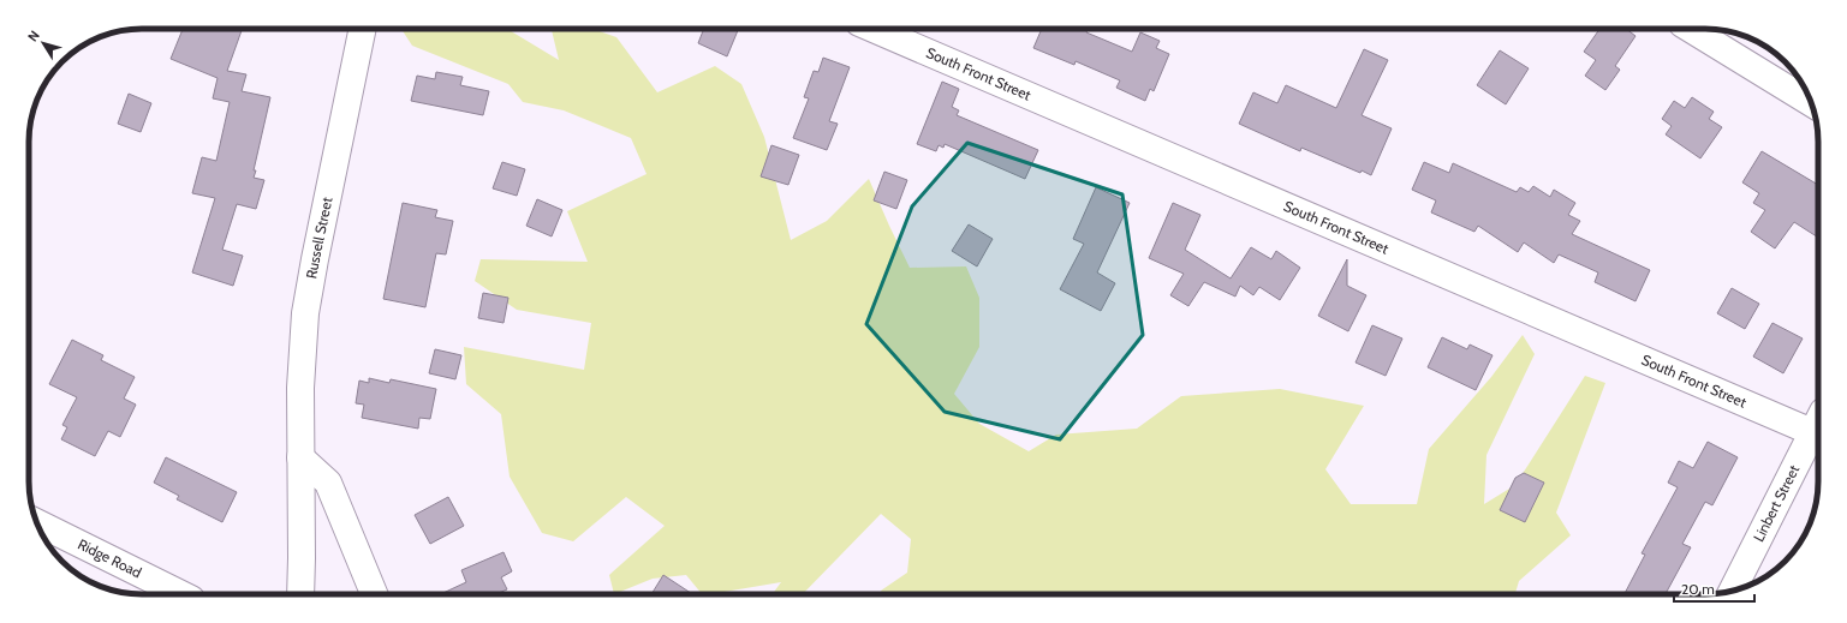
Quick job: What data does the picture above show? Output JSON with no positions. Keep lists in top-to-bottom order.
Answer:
{
  "streets": {
    "street": [
      "South Front Street",
      "Russell Street",
      "Linbert Street",
      "Ridge Road"
    ]
  },
  "crossings": [
    ["South Front Street", "Linbert Street"]
  ],
  "scale_bar": "20 m",
  "north": "top left"
}
